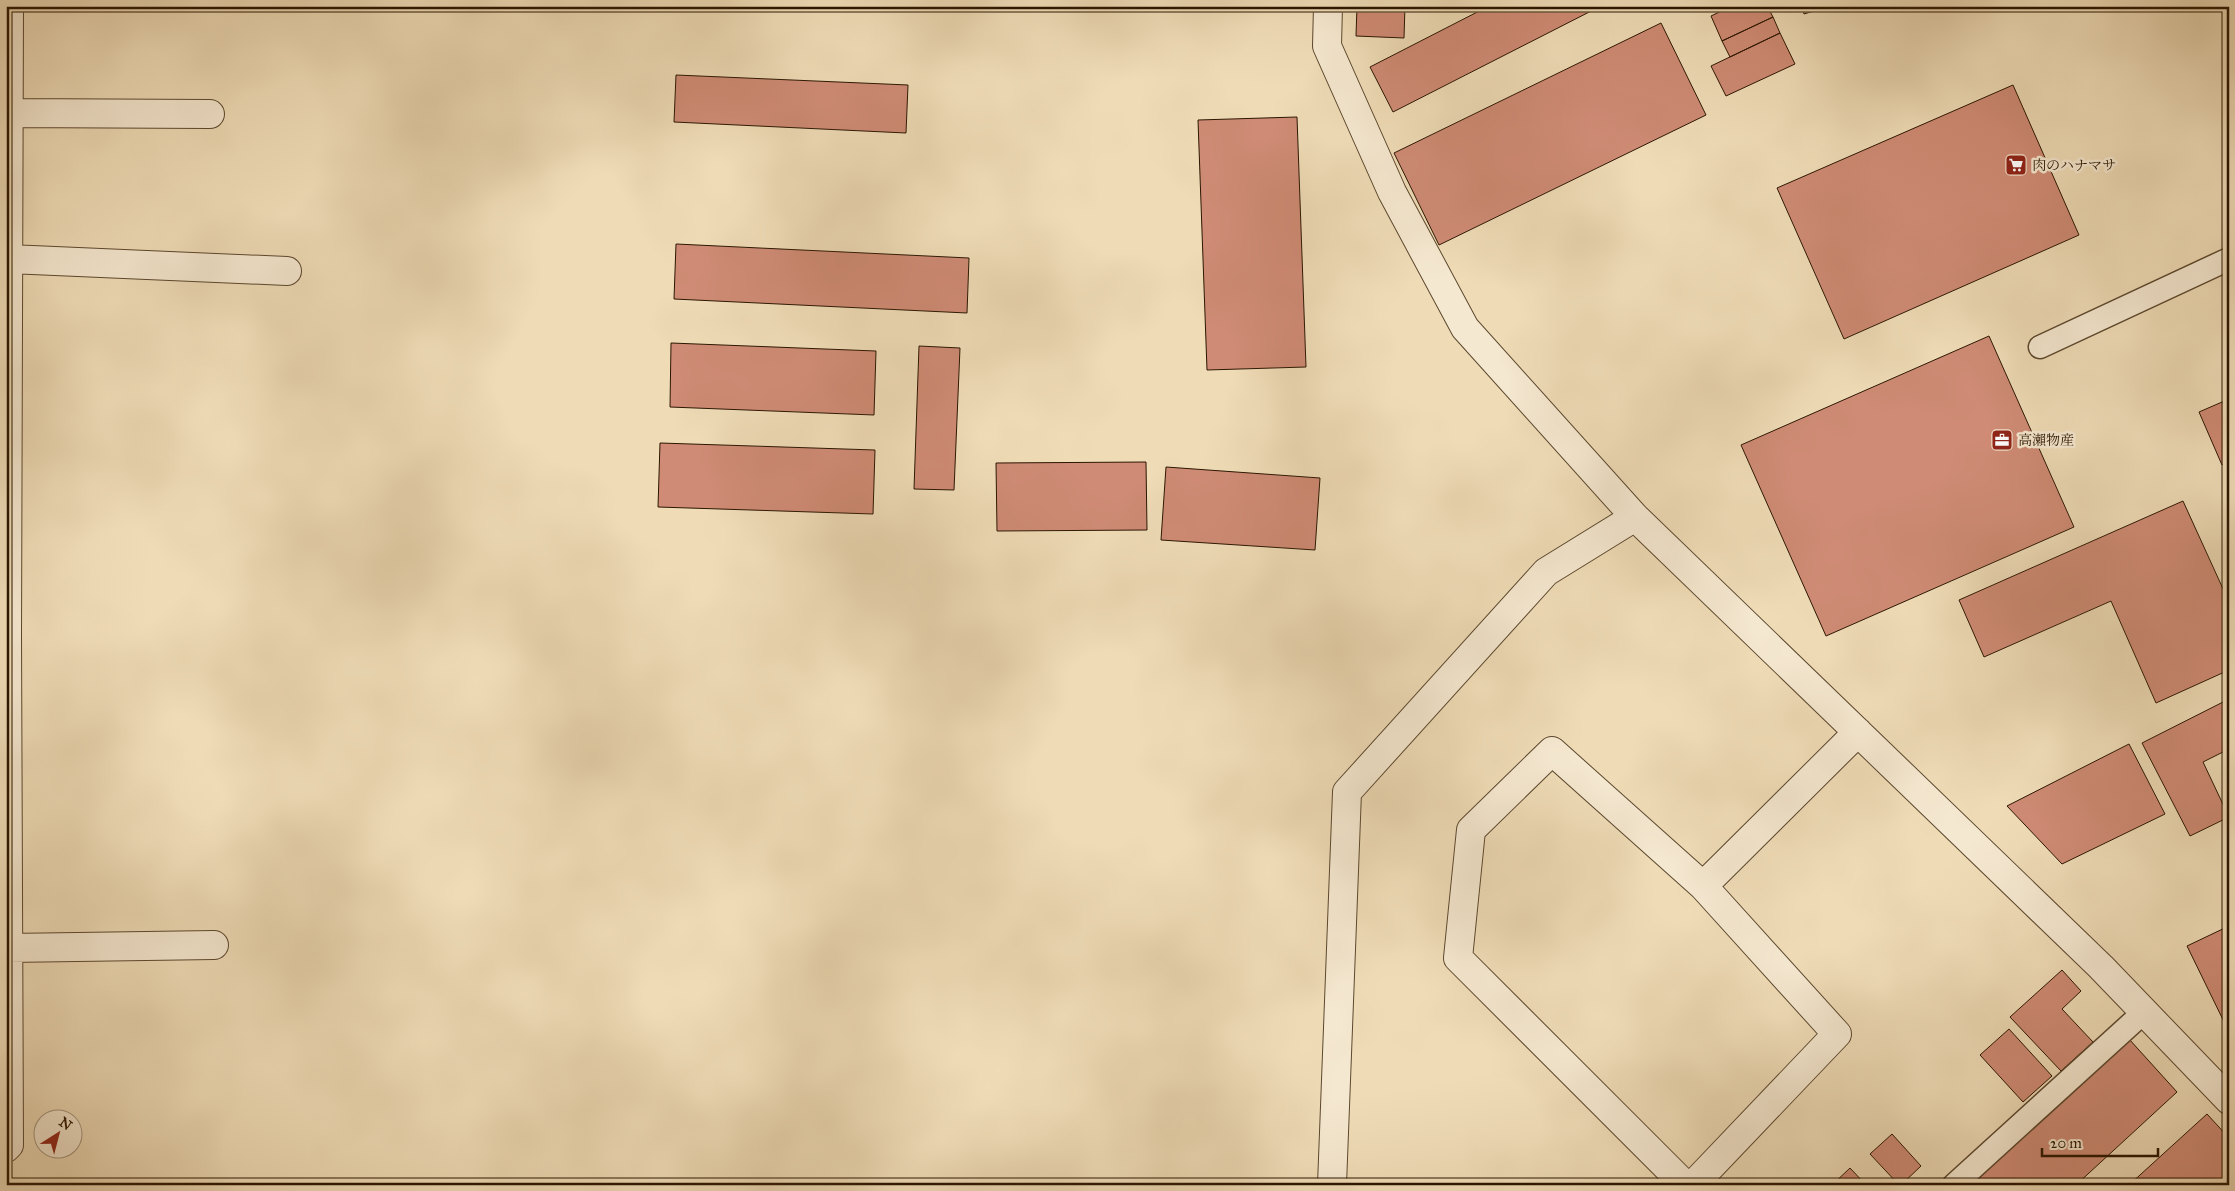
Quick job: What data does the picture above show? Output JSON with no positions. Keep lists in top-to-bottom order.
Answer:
{
  "places": {
    "supermarket": ["肉のハナマサ"],
    "office": ["高瀨物産"]
  },
  "scale_bar": "20 m",
  "north": "top right"
}
